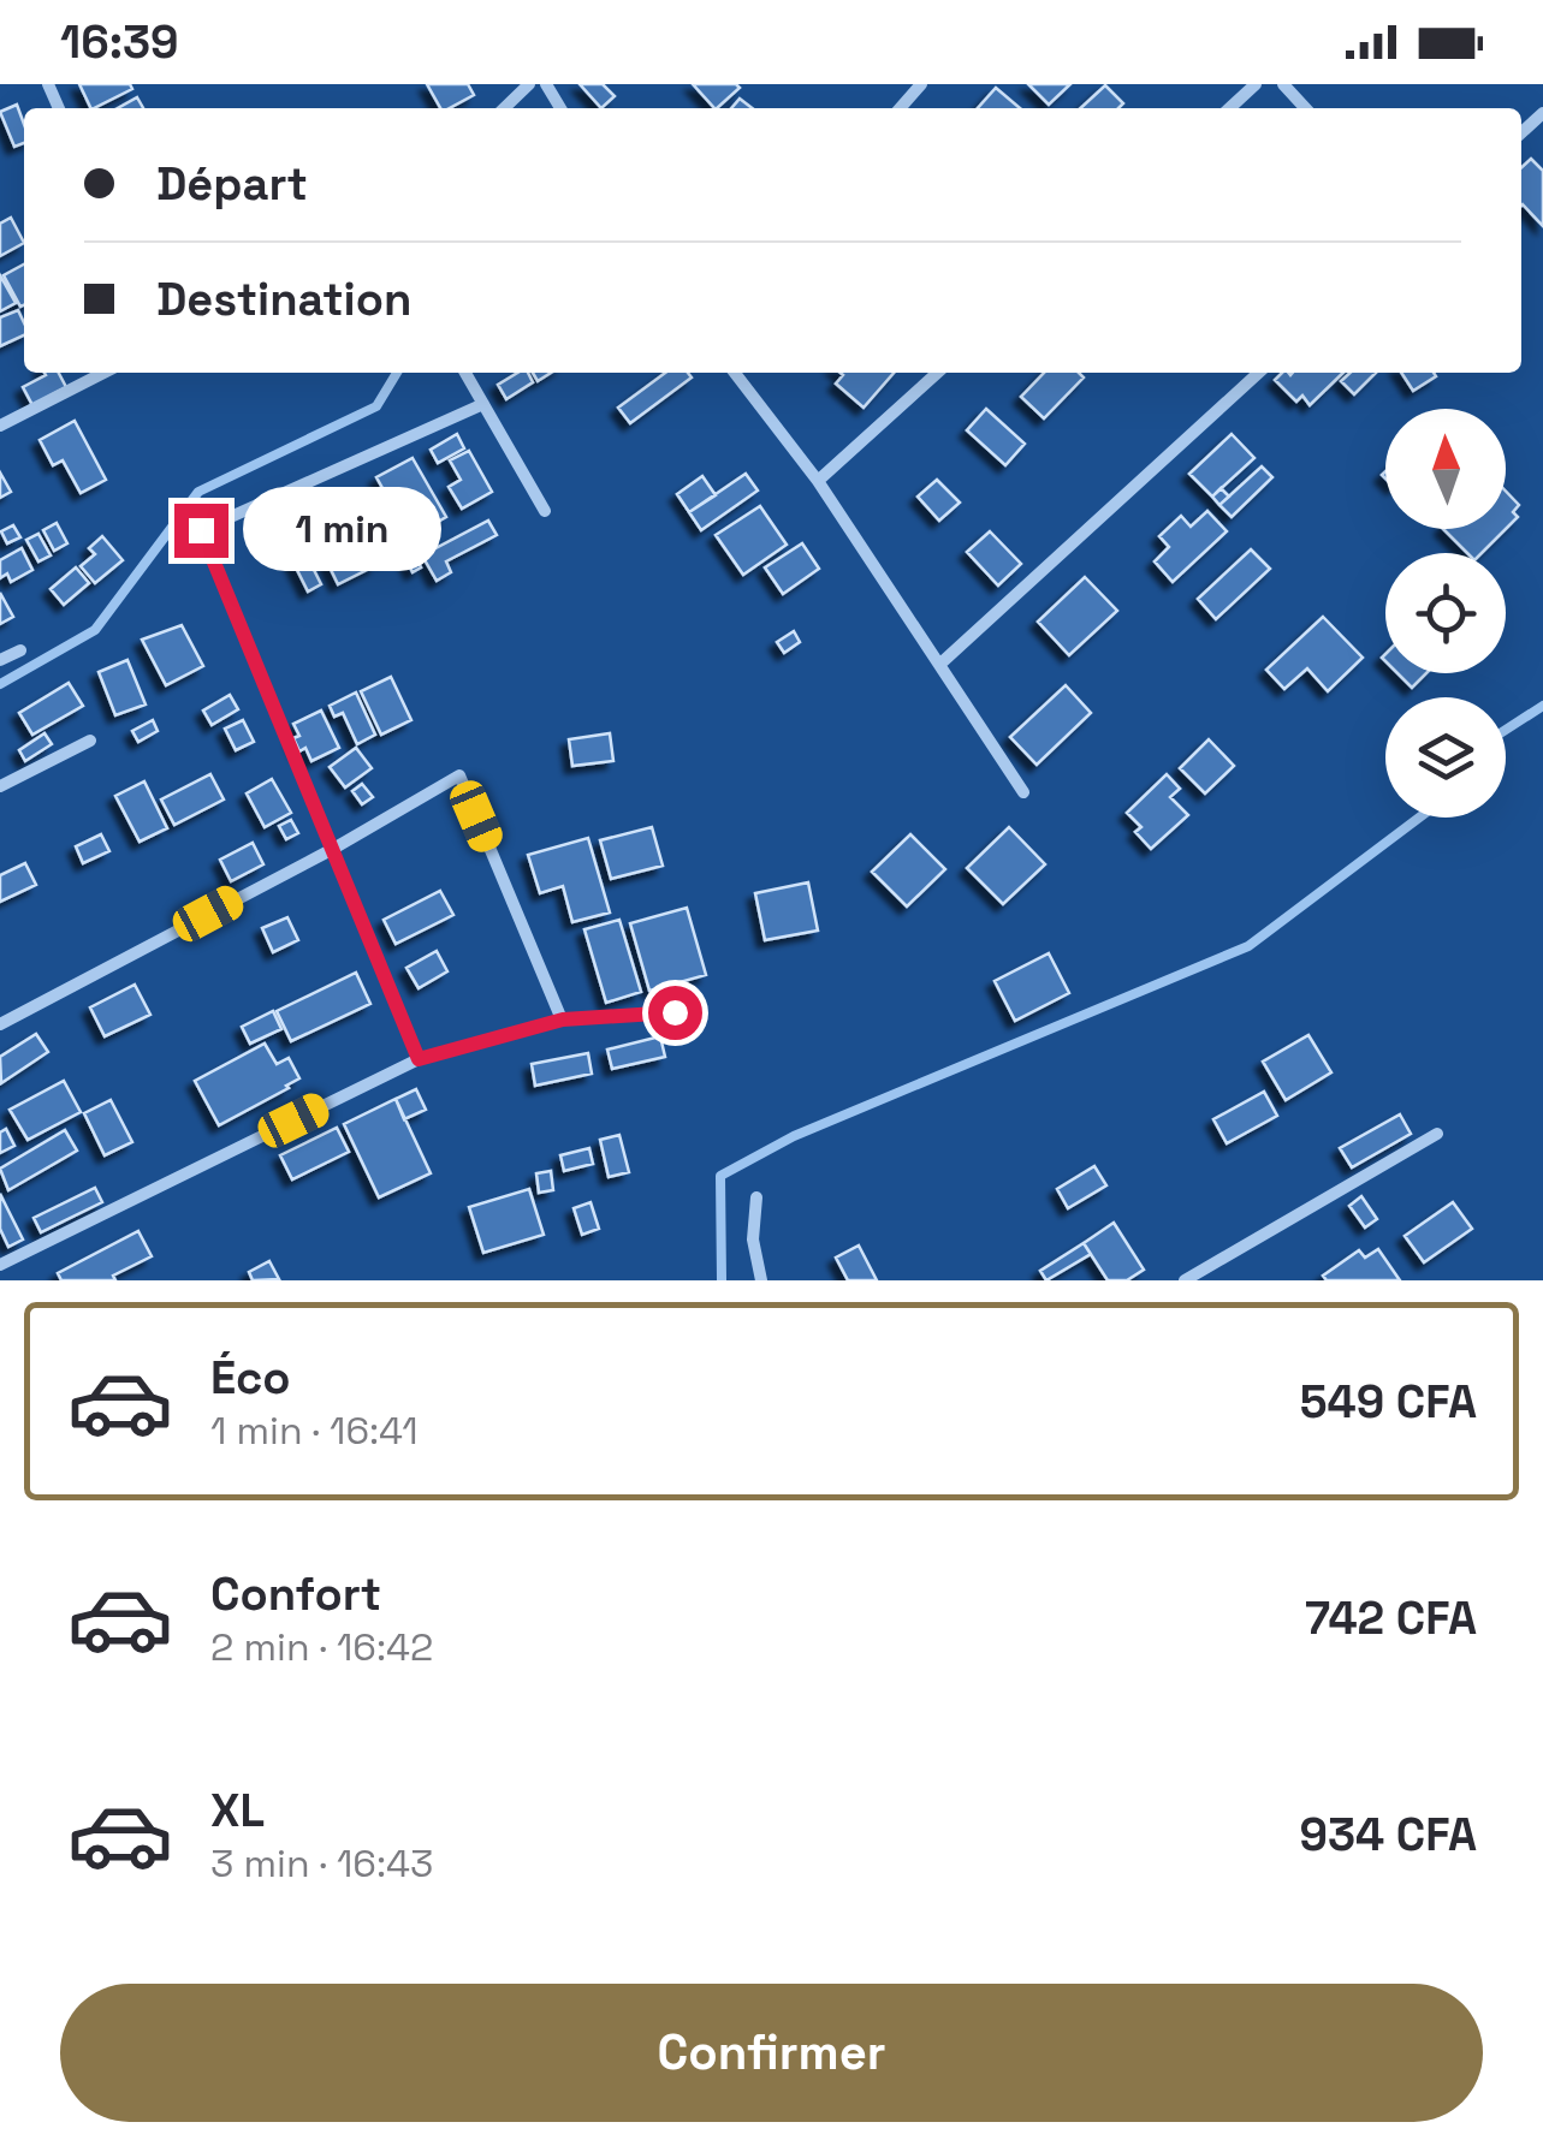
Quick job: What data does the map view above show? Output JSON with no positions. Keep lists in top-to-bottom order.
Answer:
{
  "north": "top",
  "page": {
    "status": "16:39",
    "banner": ["Départ", "Destination"],
    "bubble": "1 min",
    "list": [
      {
        "name": "Éco",
        "note": "1 min · 16:41",
        "value": "549 CFA"
      },
      {
        "name": "Confort",
        "note": "2 min · 16:42",
        "value": "742 CFA"
      },
      {
        "name": "XL",
        "note": "3 min · 16:43",
        "value": "934 CFA"
      }
    ],
    "buttons": "Confirmer"
  }
}
